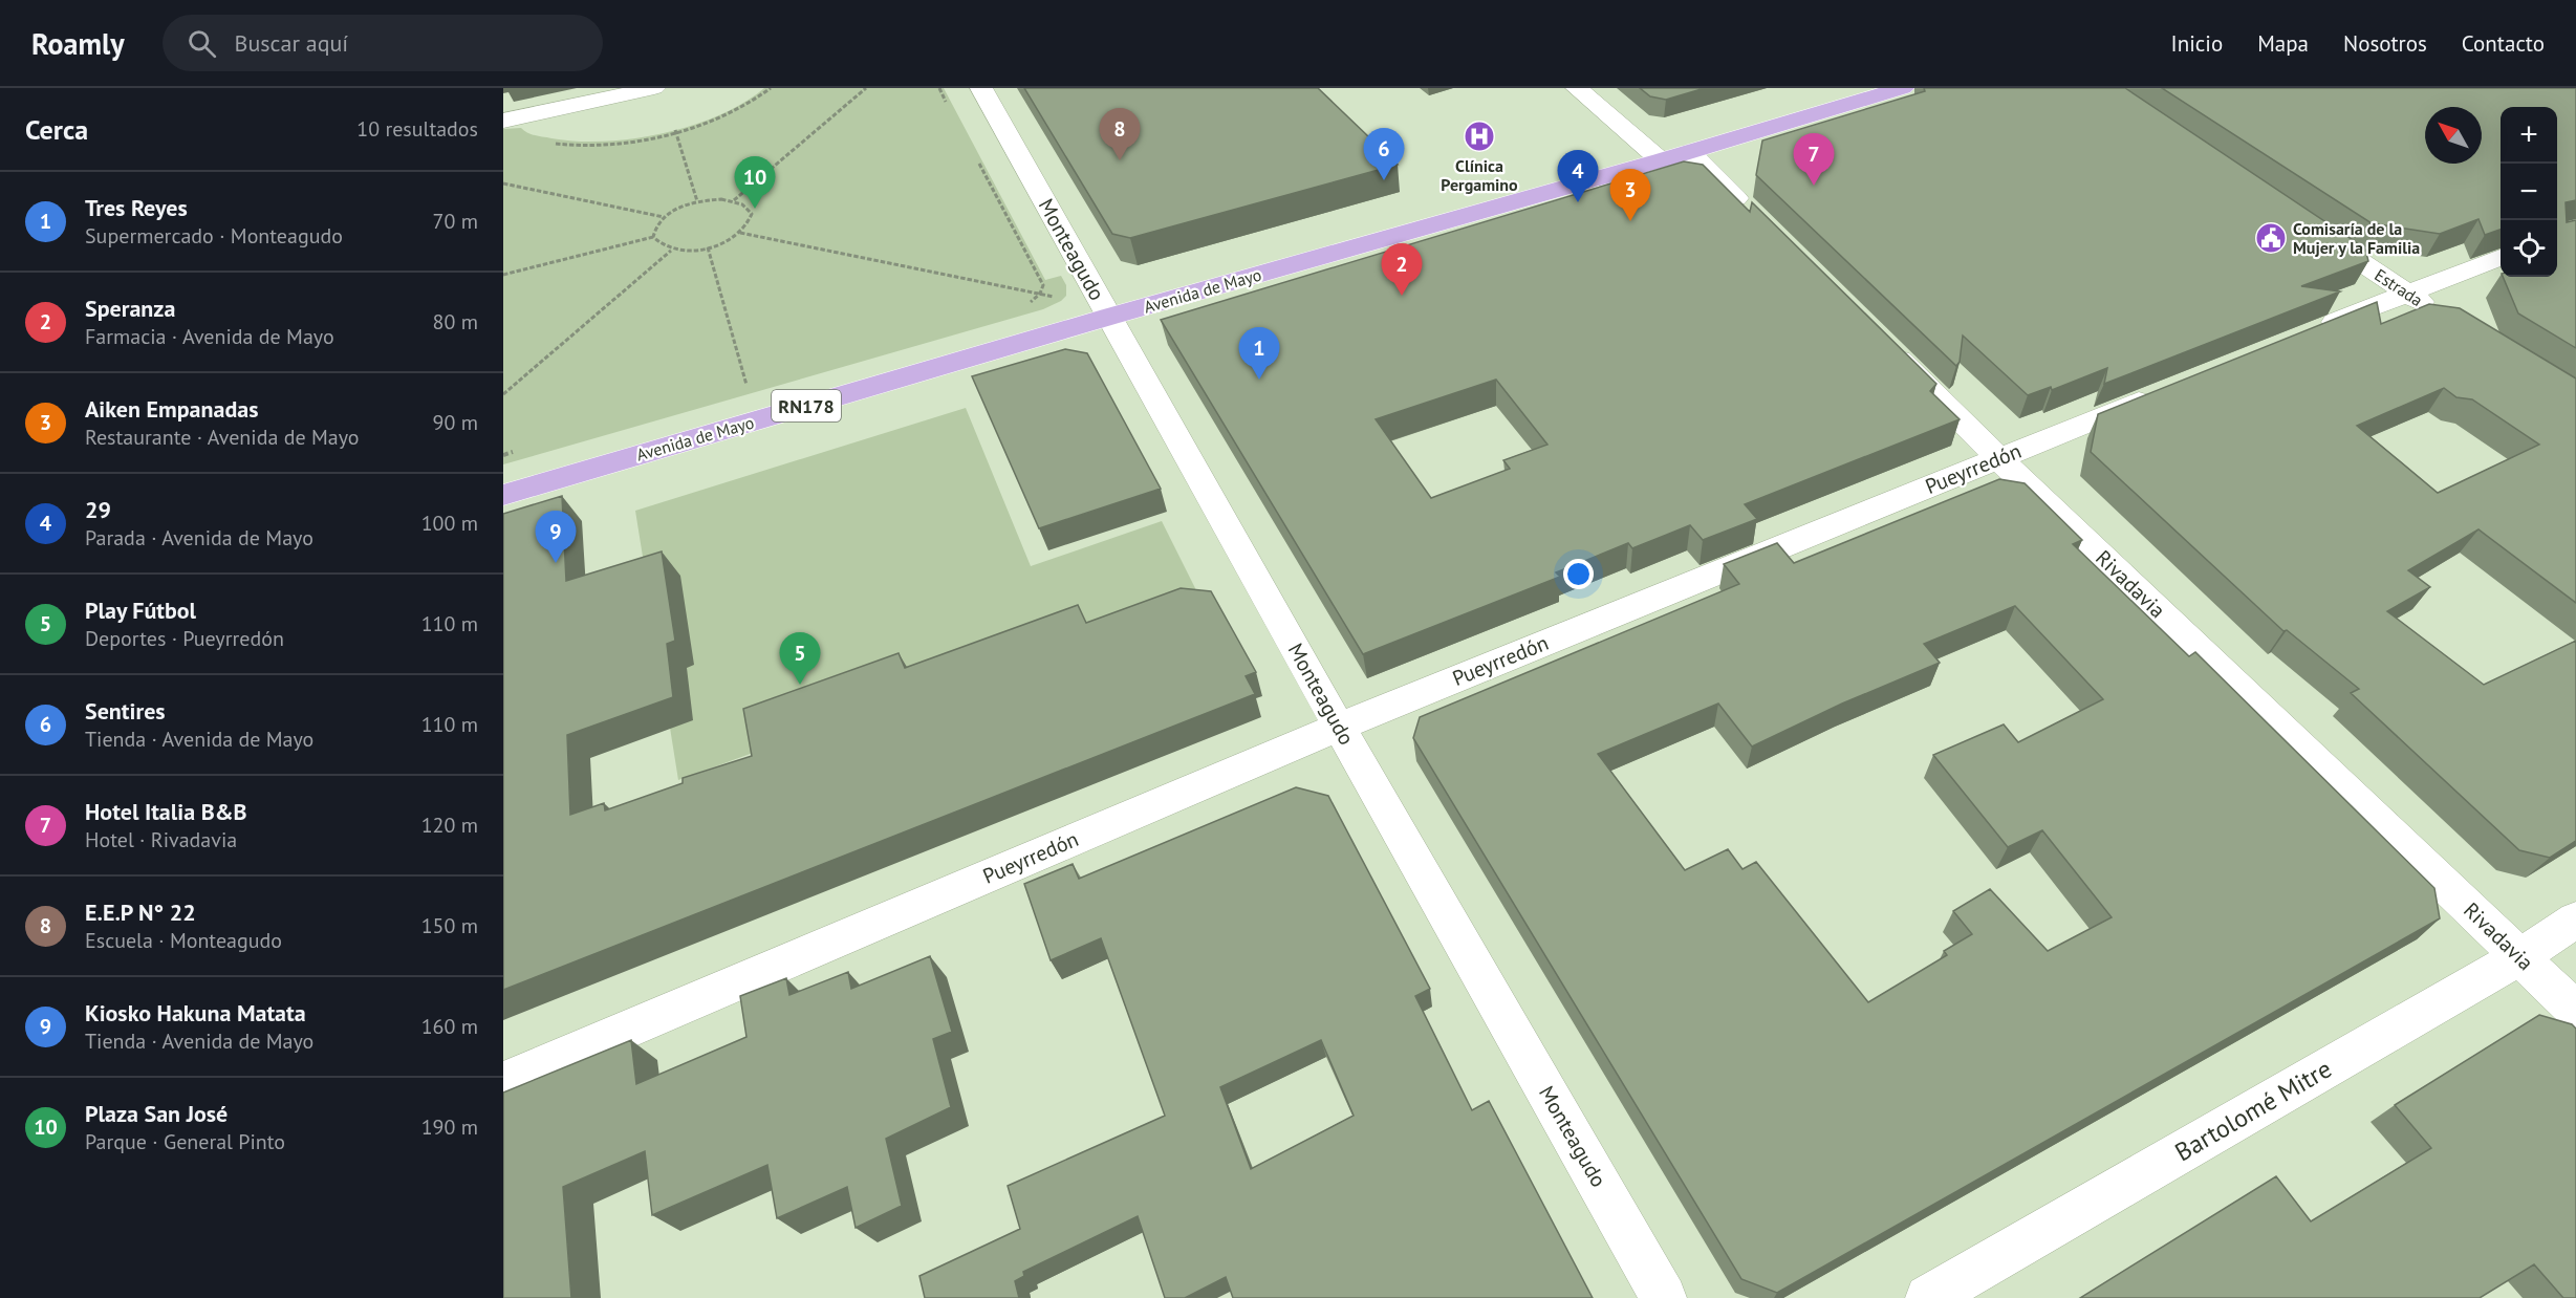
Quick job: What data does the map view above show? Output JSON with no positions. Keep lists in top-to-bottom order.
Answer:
{
  "streets": {
    "main road": ["Avenida de Mayo", "RN178"],
    "street": [
      "Monteagudo",
      "Estrada",
      "Pueyrredón",
      "Rivadavia",
      "Bartolomé Mitre"
    ]
  },
  "crossings": [
    ["Monteagudo", "Avenida de Mayo"],
    ["Monteagudo", "Pueyrredón"],
    ["Pueyrredón", "Rivadavia"],
    ["Rivadavia", "Bartolomé Mitre"]
  ],
  "places": {
    "hospital": ["Clínica Pergamino"],
    "public building": ["Comisaría de la Mujer y la Familia"]
  },
  "north": "top left",
  "page": {
    "header": "Roamly",
    "search": "Buscar aquí",
    "nav": [
      "Inicio",
      "Mapa",
      "Nosotros",
      "Contacto"
    ],
    "heading": ["Cerca", "10 resultados"],
    "map_buttons": ["+", "−"],
    "pins": [
      "8",
      "6",
      "7",
      "4",
      "10",
      "3",
      "2",
      "1",
      "9",
      "5"
    ],
    "list": [
      {
        "mark": "1",
        "name": "Tres Reyes",
        "note": "Supermercado · Monteagudo",
        "value": "70 m"
      },
      {
        "mark": "2",
        "name": "Speranza",
        "note": "Farmacia · Avenida de Mayo",
        "value": "80 m"
      },
      {
        "mark": "3",
        "name": "Aiken Empanadas",
        "note": "Restaurante · Avenida de Mayo",
        "value": "90 m"
      },
      {
        "mark": "4",
        "name": "29",
        "note": "Parada · Avenida de Mayo",
        "value": "100 m"
      },
      {
        "mark": "5",
        "name": "Play Fútbol",
        "note": "Deportes · Pueyrredón",
        "value": "110 m"
      },
      {
        "mark": "6",
        "name": "Sentires",
        "note": "Tienda · Avenida de Mayo",
        "value": "110 m"
      },
      {
        "mark": "7",
        "name": "Hotel Italia B&B",
        "note": "Hotel · Rivadavia",
        "value": "120 m"
      },
      {
        "mark": "8",
        "name": "E.E.P N° 22",
        "note": "Escuela · Monteagudo",
        "value": "150 m"
      },
      {
        "mark": "9",
        "name": "Kiosko Hakuna Matata",
        "note": "Tienda · Avenida de Mayo",
        "value": "160 m"
      },
      {
        "mark": "10",
        "name": "Plaza San José",
        "note": "Parque · General Pinto",
        "value": "190 m"
      }
    ]
  }
}
